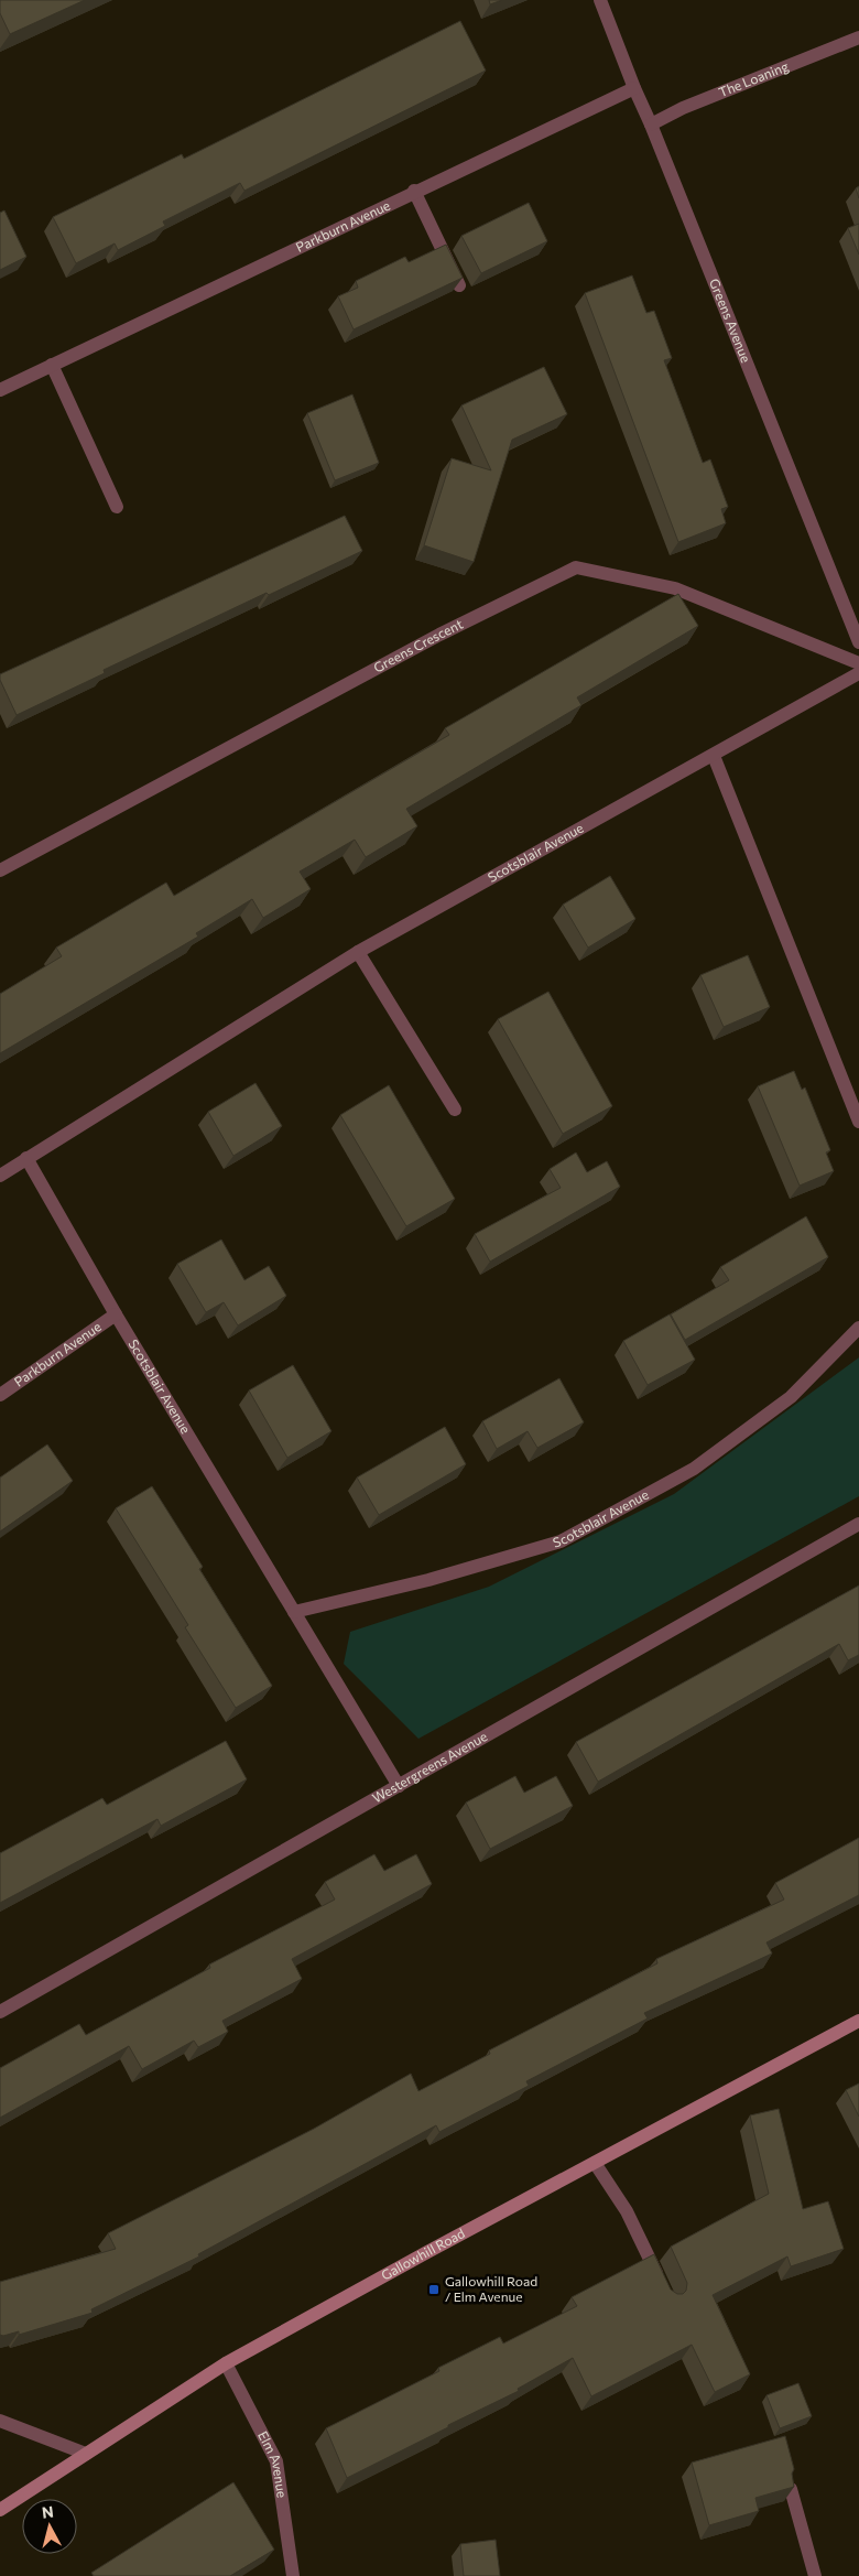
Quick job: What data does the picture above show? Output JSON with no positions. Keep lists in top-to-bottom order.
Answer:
{
  "streets": {
    "street": [
      "The Loaning",
      "Parkburn Avenue",
      "Greens Avenue",
      "Greens Crescent",
      "Scotsblair Avenue",
      "Westergreens Avenue",
      "Gallowhill Road",
      "Elm Avenue"
    ]
  },
  "crossings": [
    ["The Loaning", "Greens Avenue"],
    ["Parkburn Avenue", "Greens Avenue"],
    ["Parkburn Avenue", "Scotsblair Avenue"],
    ["Scotsblair Avenue", "Westergreens Avenue"],
    ["Gallowhill Road", "Elm Avenue"]
  ],
  "places": {
    "transit": ["Gallowhill Road / Elm Avenue"]
  },
  "north": "top"
}
